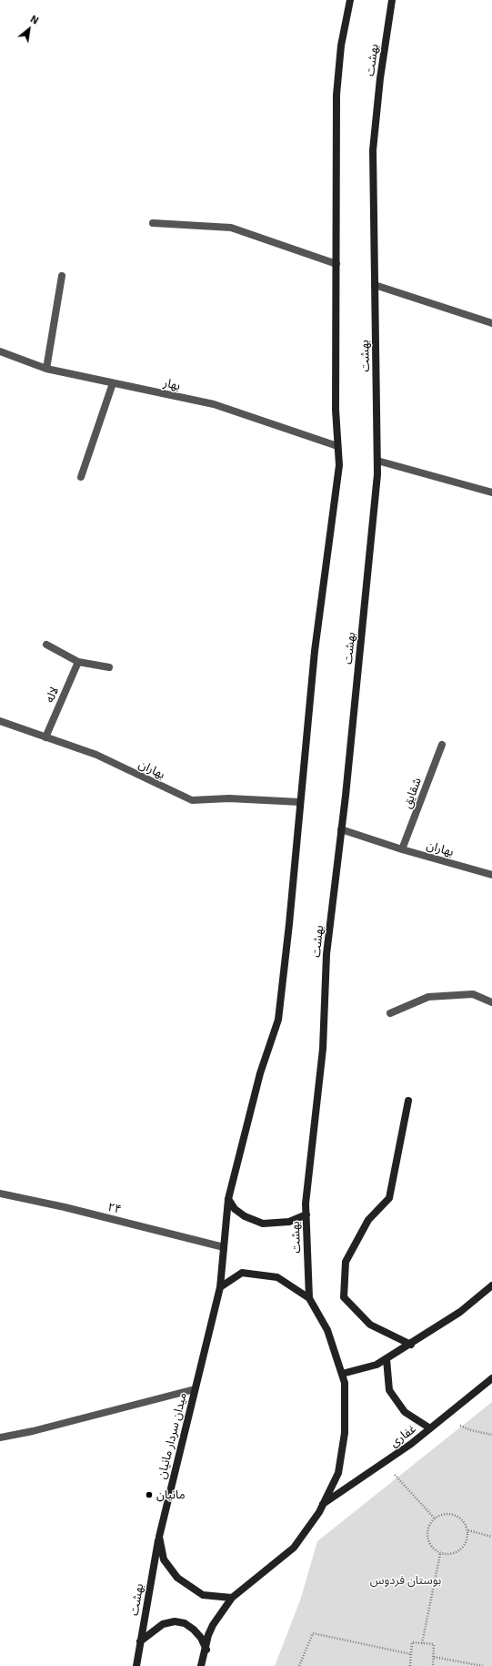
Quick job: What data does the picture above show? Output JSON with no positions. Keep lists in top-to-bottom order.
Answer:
{
  "streets": {
    "main road": ["بهشت", "میدان سردار مانیان", "غفاری"],
    "street": [
      "بهار",
      "لاله",
      "بهاران",
      "شقایق",
      "۲۴"
    ]
  },
  "crossings": [
    ["بهشت", "بهاران"],
    ["بهشت", "میدان سردار مانیان"],
    ["لاله", "بهاران"],
    ["بهاران", "شقایق"]
  ],
  "parks": ["بوستان فردوس"],
  "places": ["مانیان"],
  "north": "top right"
}
